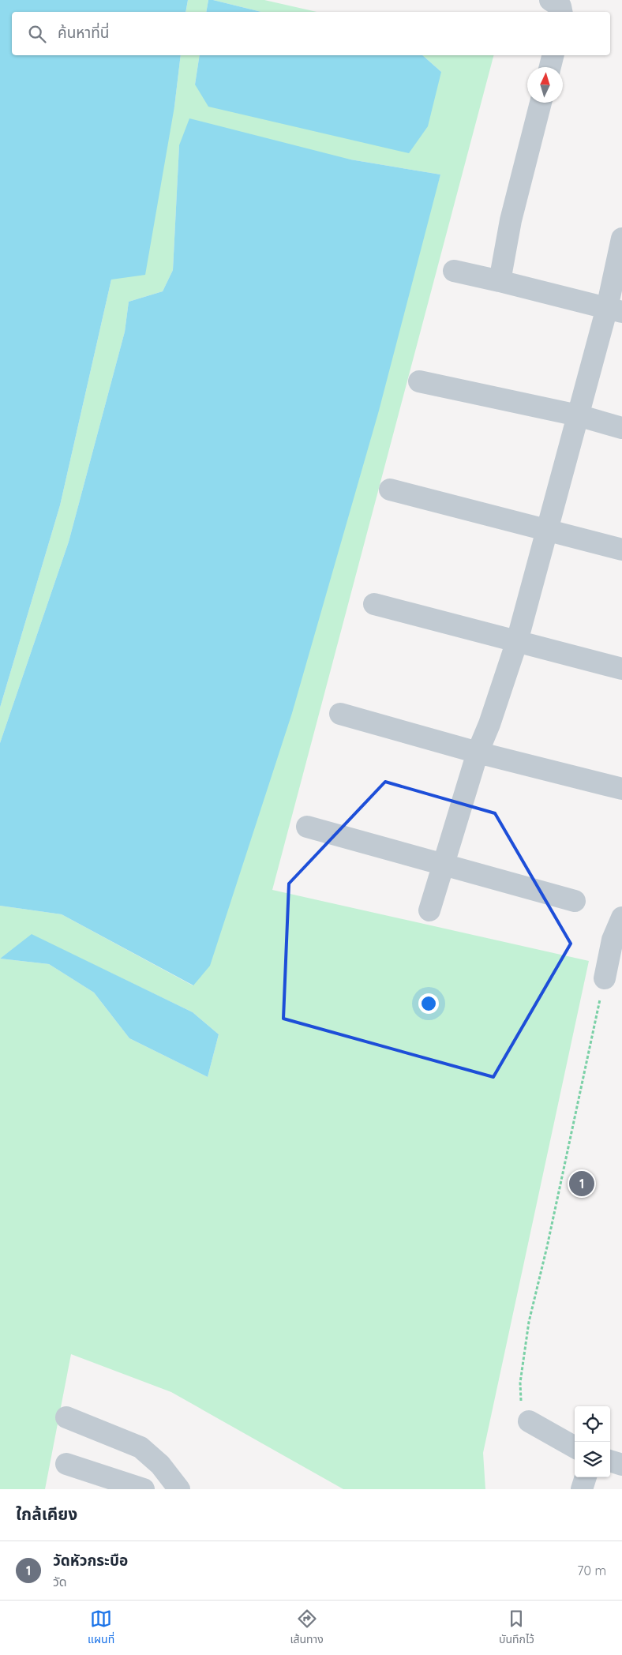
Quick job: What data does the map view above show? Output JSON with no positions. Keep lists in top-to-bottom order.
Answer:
{
  "north": "top",
  "page": {
    "search": "ค้นหาที่นี่",
    "pins": "1",
    "heading": "ใกล้เคียง",
    "list": [
      {
        "mark": "1",
        "name": "วัดหัวกระบือ",
        "note": "วัด",
        "value": "70 m"
      }
    ],
    "nav": ["แผนที่", "เส้นทาง", "บันทึกไว้"]
  }
}
